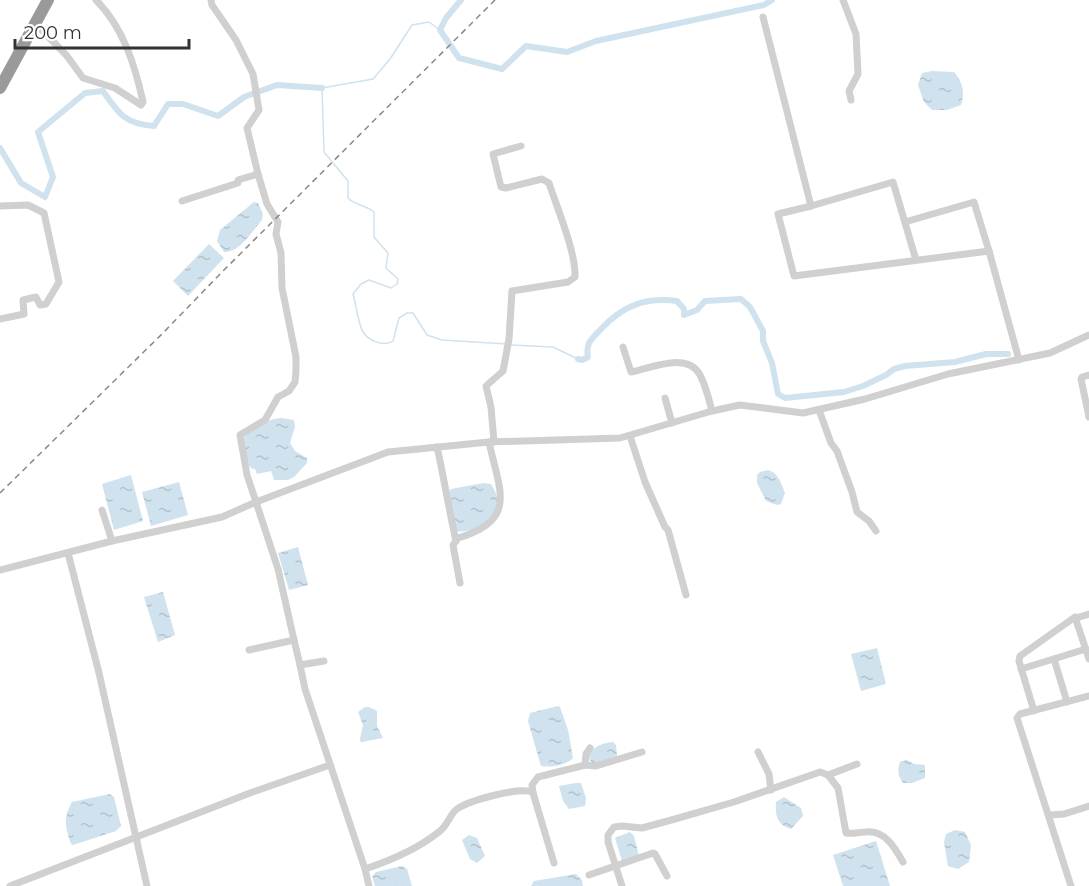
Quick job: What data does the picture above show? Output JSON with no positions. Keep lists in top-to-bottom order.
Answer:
{
  "scale_bar": "200 m"
}
